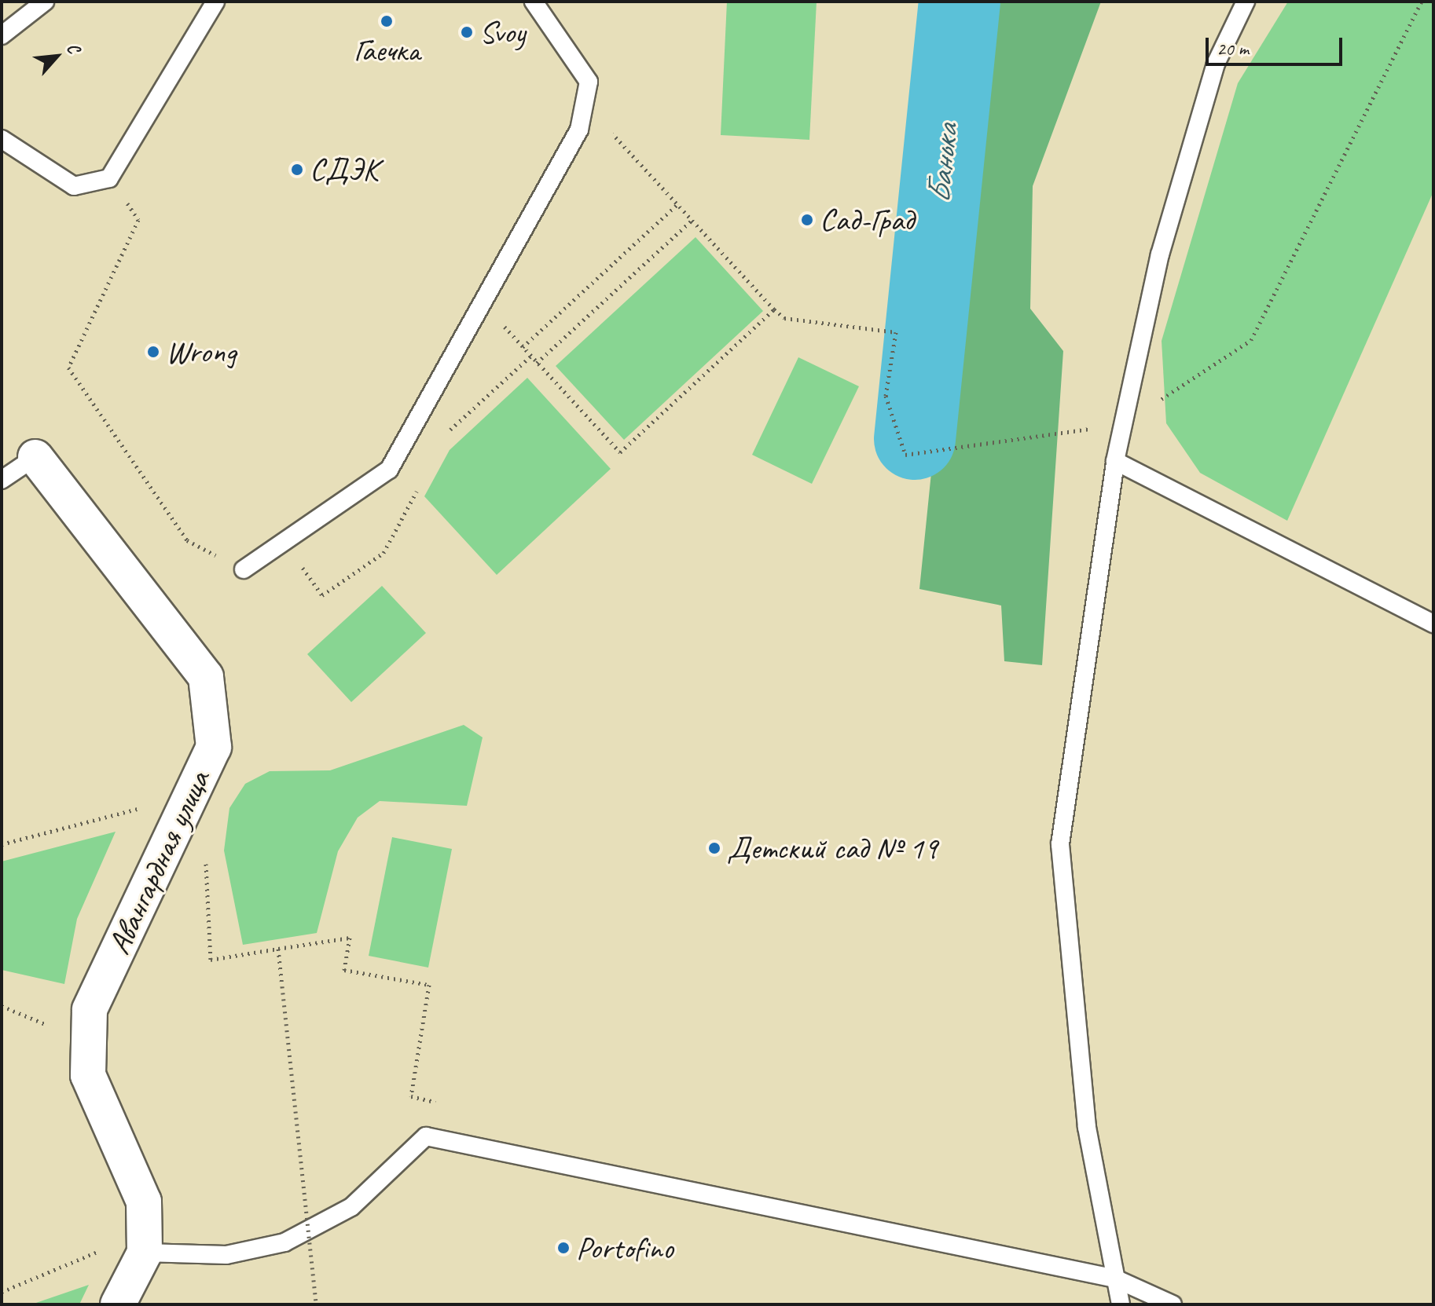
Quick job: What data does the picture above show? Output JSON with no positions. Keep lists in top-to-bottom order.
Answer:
{
  "streets": {
    "street": ["Авангардная улица"]
  },
  "water": ["Банька"],
  "places": [
    "Гаечка",
    "Svoy",
    "СДЭК",
    "Сад-Град",
    "Wrong",
    "Детский сад № 19",
    "Portofino"
  ],
  "scale_bar": "20 m",
  "north": "top right"
}
